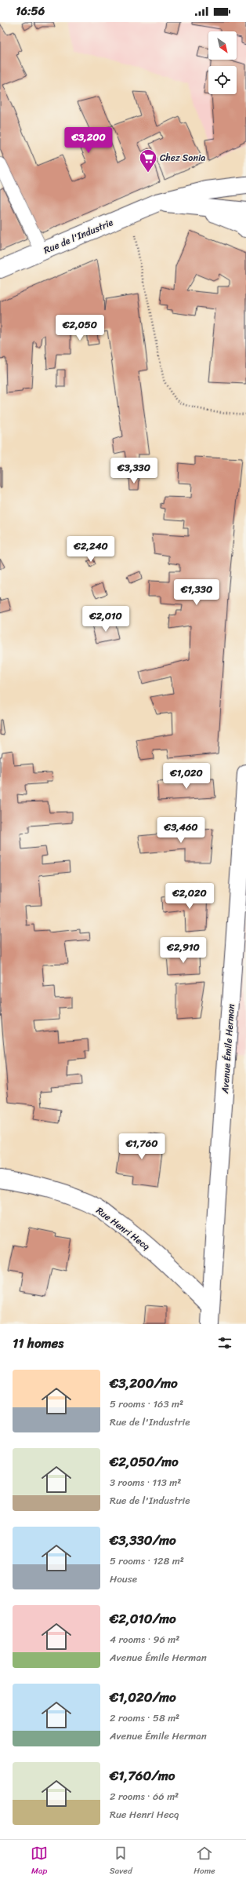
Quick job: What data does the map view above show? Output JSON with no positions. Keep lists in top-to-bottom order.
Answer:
{
  "streets": {
    "street": ["Rue de l'Industrie", "Avenue Émile Herman", "Rue Henri Hecq"]
  },
  "crossings": [
    ["Avenue Émile Herman", "Rue Henri Hecq"]
  ],
  "places": {
    "supermarket": ["Chez Sonia"]
  },
  "north": "bottom right",
  "page": {
    "status": "16:56",
    "price": [
      "€3,200",
      "€2,050",
      "€3,330",
      "€2,240",
      "€1,330",
      "€2,010",
      "€1,020",
      "€3,460",
      "€2,020",
      "€2,910",
      "€1,760"
    ],
    "heading": "11 homes",
    "list": [
      {
        "name": "€3,200/mo",
        "note": "5 rooms · 163 m² · Rue de l'Industrie"
      },
      {
        "name": "€2,050/mo",
        "note": "3 rooms · 113 m² · Rue de l'Industrie"
      },
      {
        "name": "€3,330/mo",
        "note": "5 rooms · 128 m² · House"
      },
      {
        "name": "€2,010/mo",
        "note": "4 rooms · 96 m² · Avenue Émile Herman"
      },
      {
        "name": "€1,020/mo",
        "note": "2 rooms · 58 m² · Avenue Émile Herman"
      },
      {
        "name": "€1,760/mo",
        "note": "2 rooms · 66 m² · Rue Henri Hecq"
      }
    ],
    "tabs": ["Map", "Saved", "Home"]
  }
}
